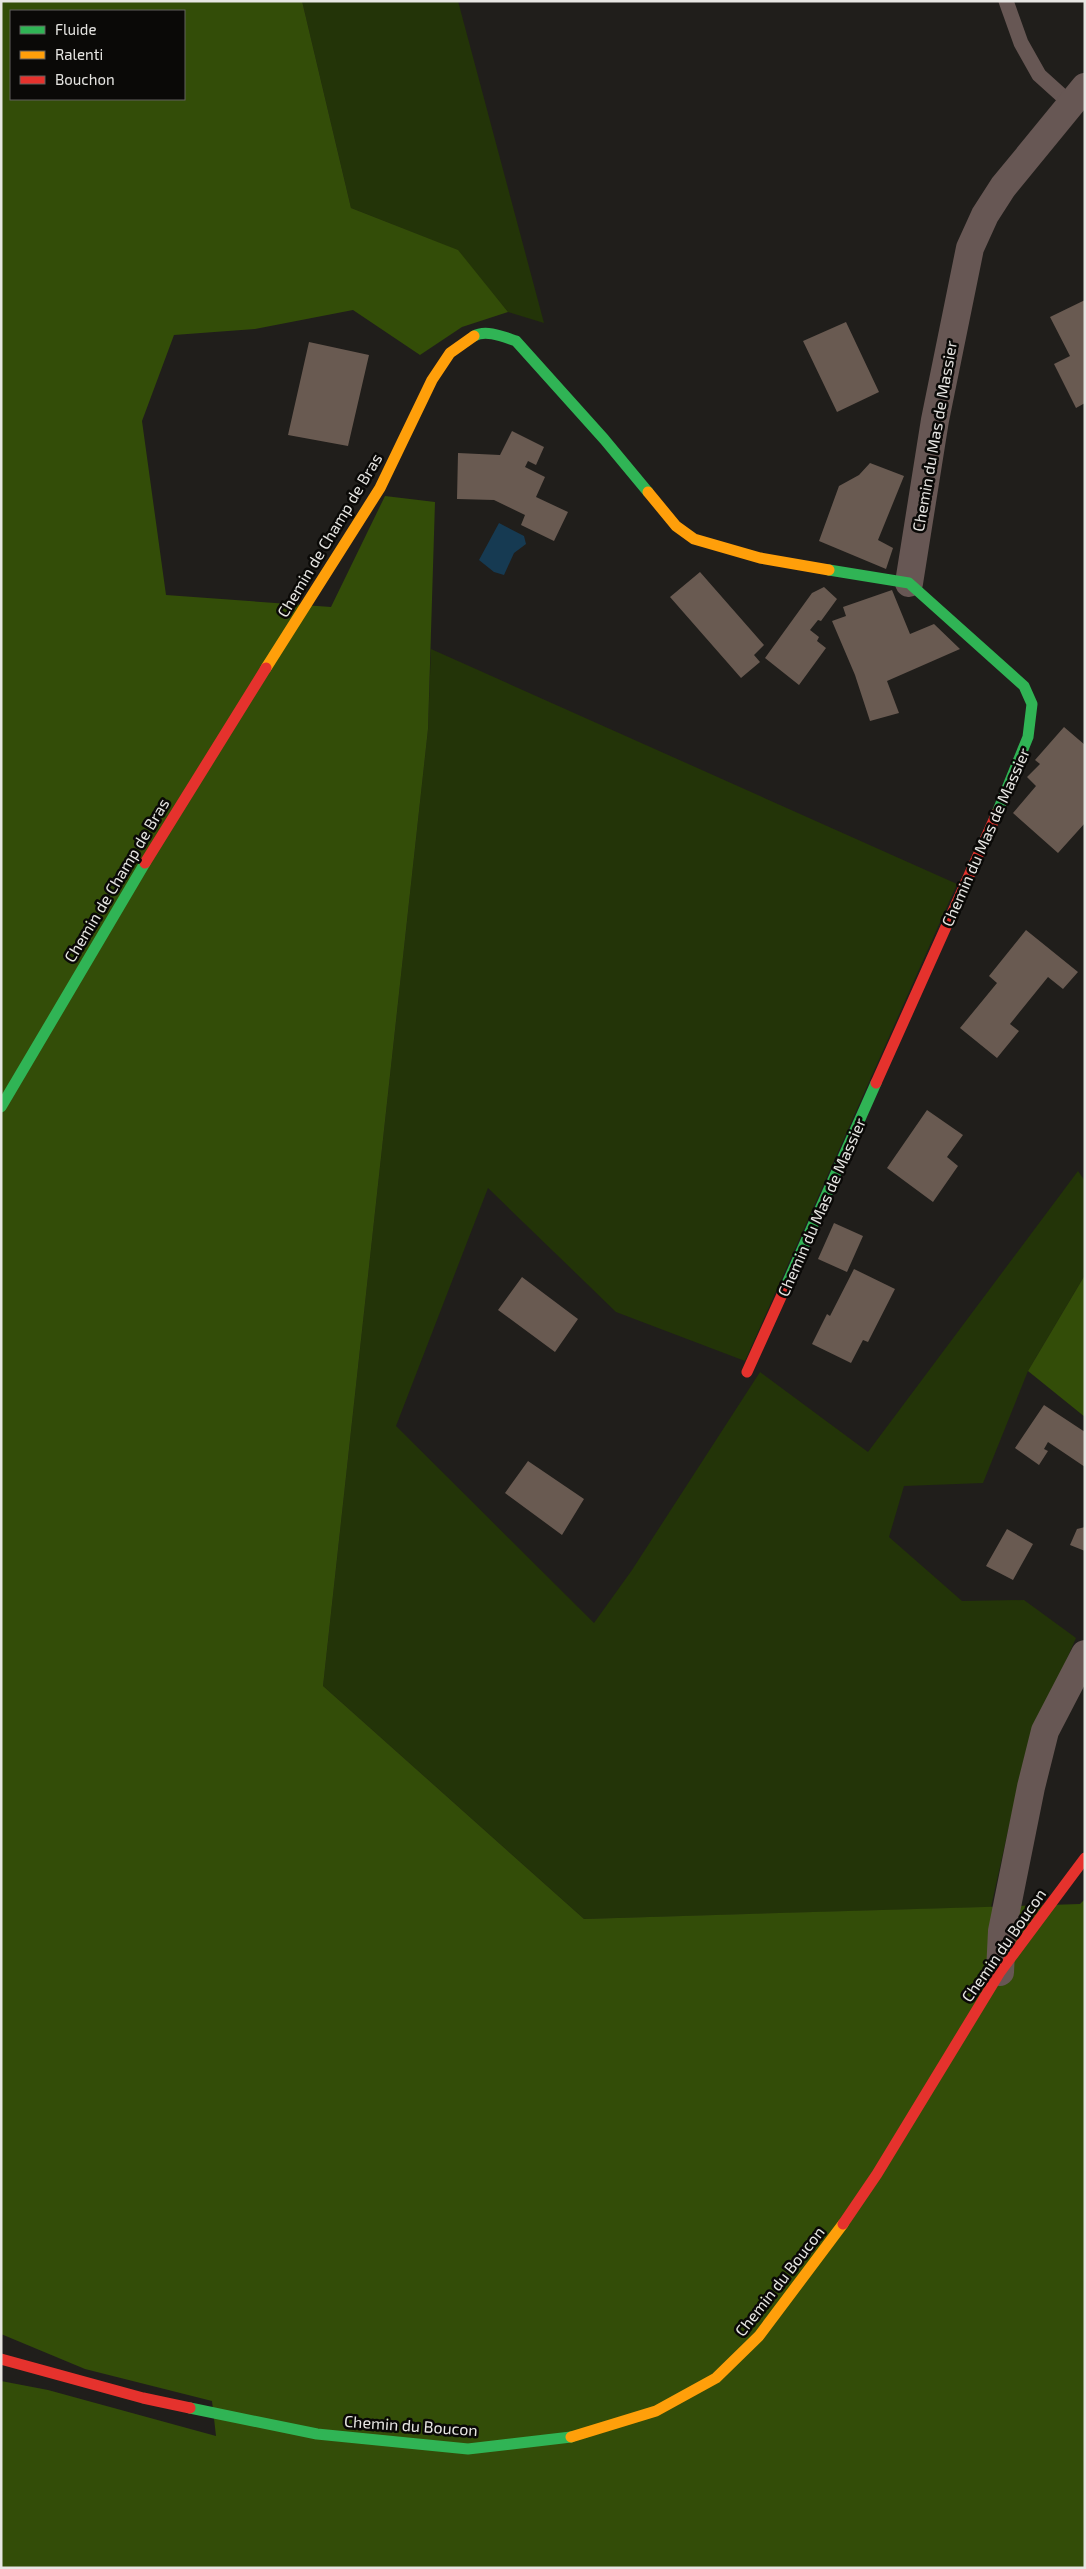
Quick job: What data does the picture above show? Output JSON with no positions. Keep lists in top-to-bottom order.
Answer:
{
  "streets": {
    "street": ["Chemin du Mas de Massier", "Chemin de Champ de Bras", "Chemin du Boucon"]
  },
  "crossings": [
    ["Chemin du Mas de Massier", "Chemin de Champ de Bras"]
  ],
  "legend": ["Fluide", "Ralenti", "Bouchon"]
}
